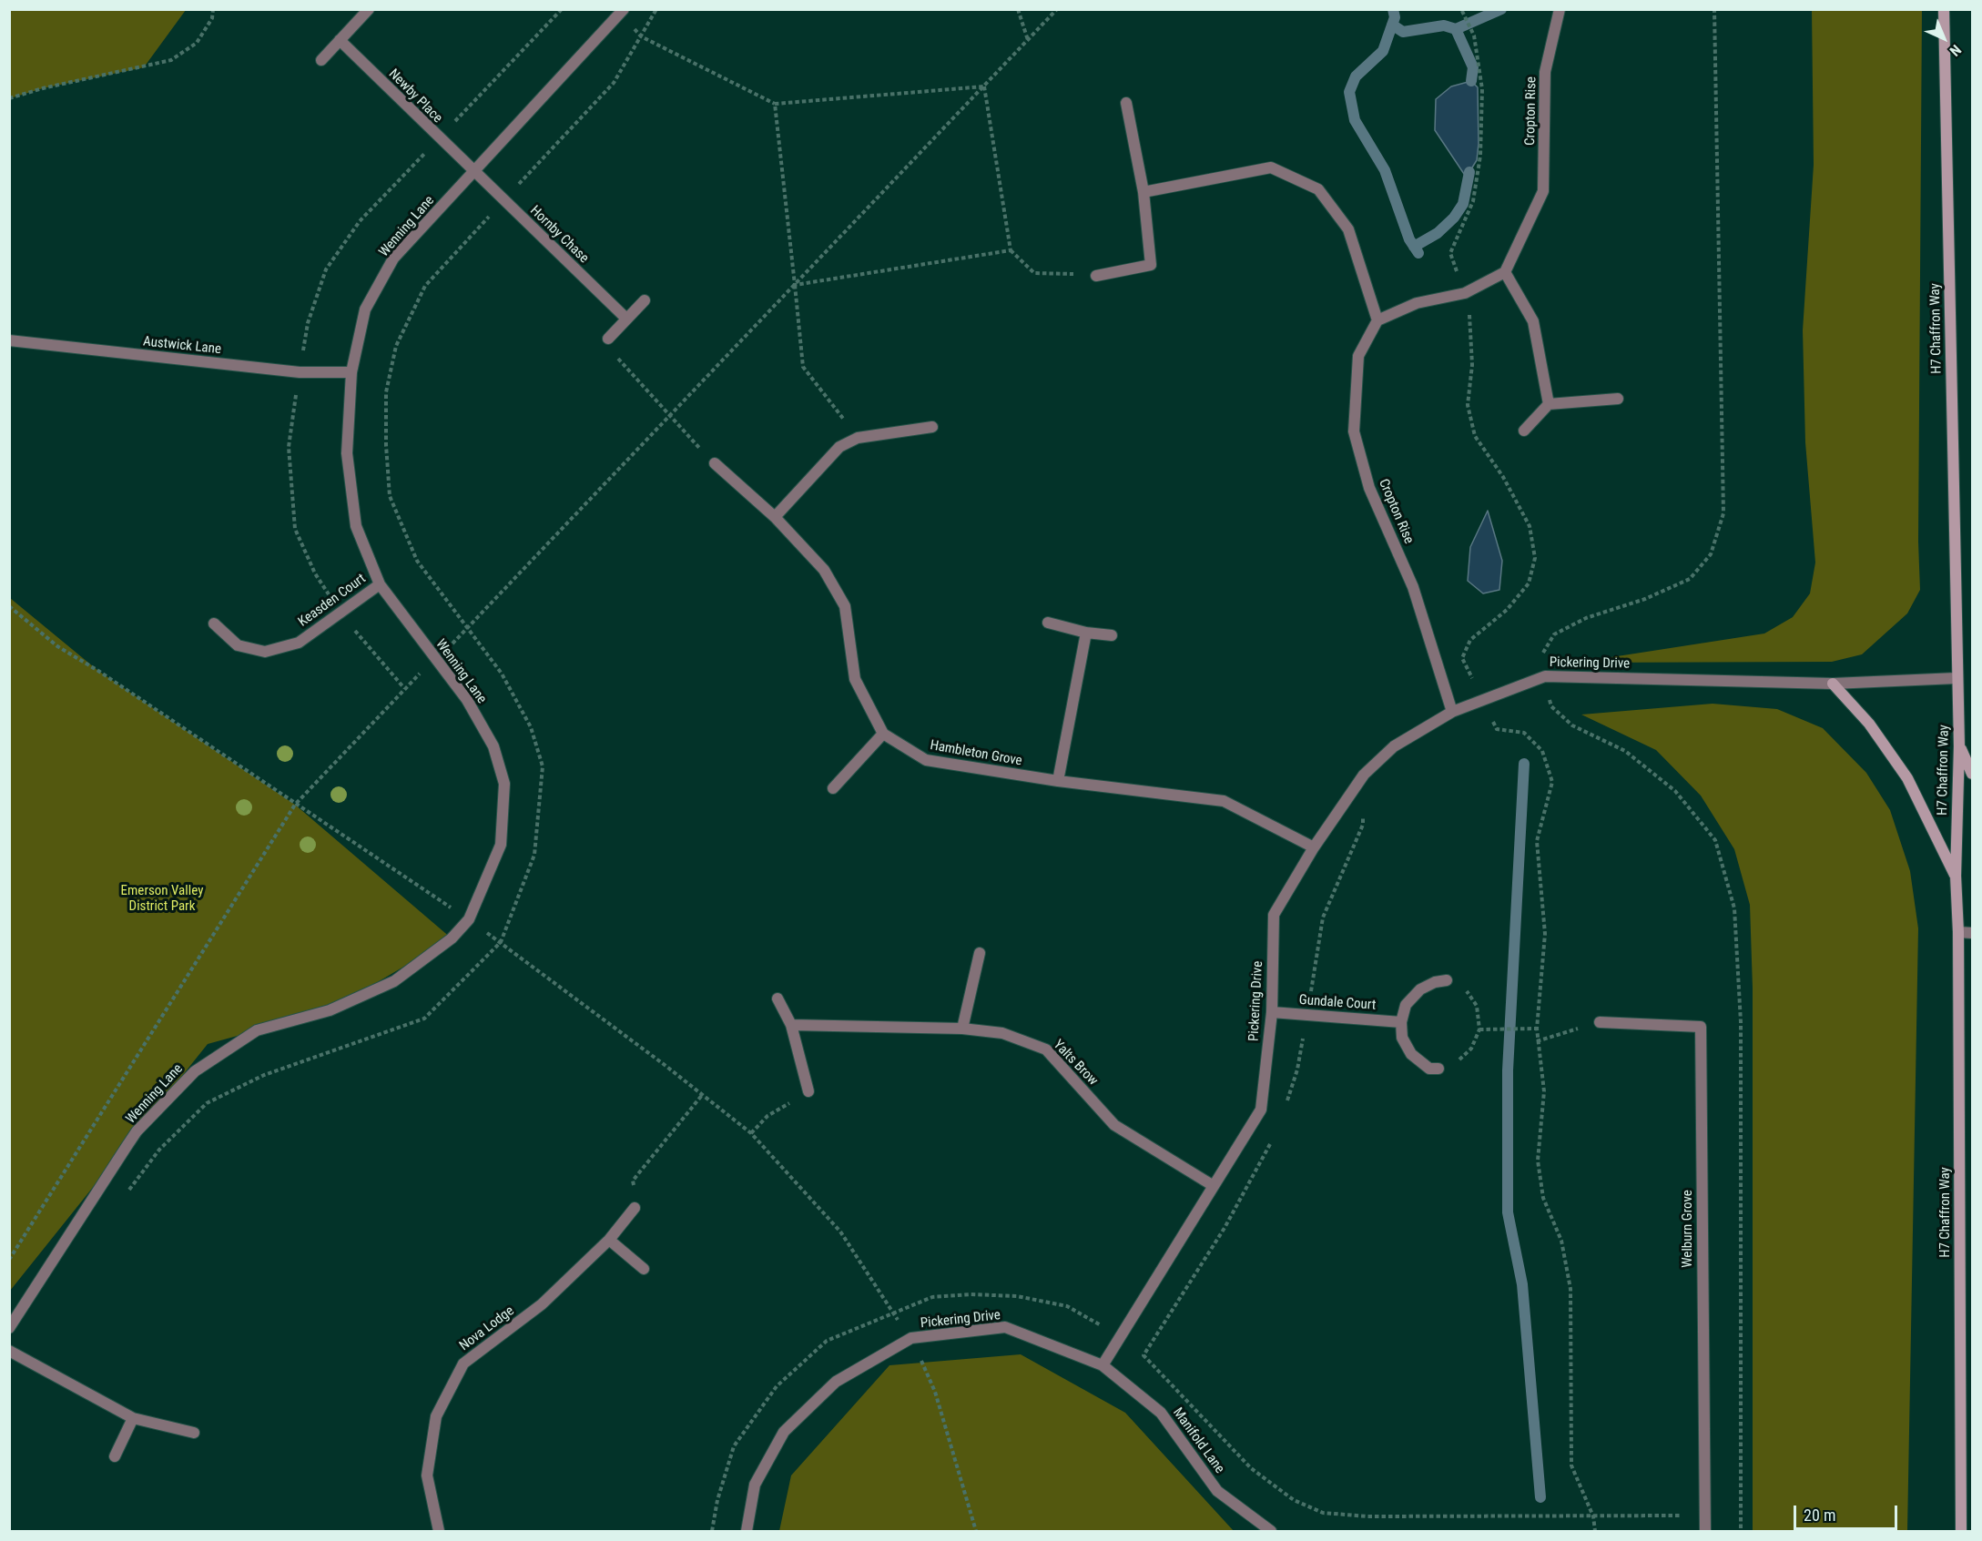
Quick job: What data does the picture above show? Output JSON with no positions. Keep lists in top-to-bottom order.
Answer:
{
  "streets": {
    "street": [
      "Newby Place",
      "Cropton Rise",
      "Wenning Lane",
      "Hornby Chase",
      "H7 Chaffron Way",
      "Austwick Lane",
      "Keasden Court",
      "Pickering Drive",
      "Hambleton Grove",
      "Gundale Court",
      "Yalts Brow",
      "Welburn Grove",
      "Nova Lodge",
      "Manifold Lane"
    ]
  },
  "crossings": [
    ["Newby Place", "Wenning Lane"],
    ["Newby Place", "Hornby Chase"],
    ["Cropton Rise", "Pickering Drive"],
    ["Wenning Lane", "Hornby Chase"],
    ["Wenning Lane", "Austwick Lane"],
    ["Wenning Lane", "Keasden Court"],
    ["H7 Chaffron Way", "Pickering Drive"],
    ["Pickering Drive", "Hambleton Grove"],
    ["Pickering Drive", "Gundale Court"],
    ["Pickering Drive", "Yalts Brow"],
    ["Pickering Drive", "Manifold Lane"]
  ],
  "parks": ["Emerson Valley District Park"],
  "scale_bar": "20 m",
  "north": "bottom right"
}
